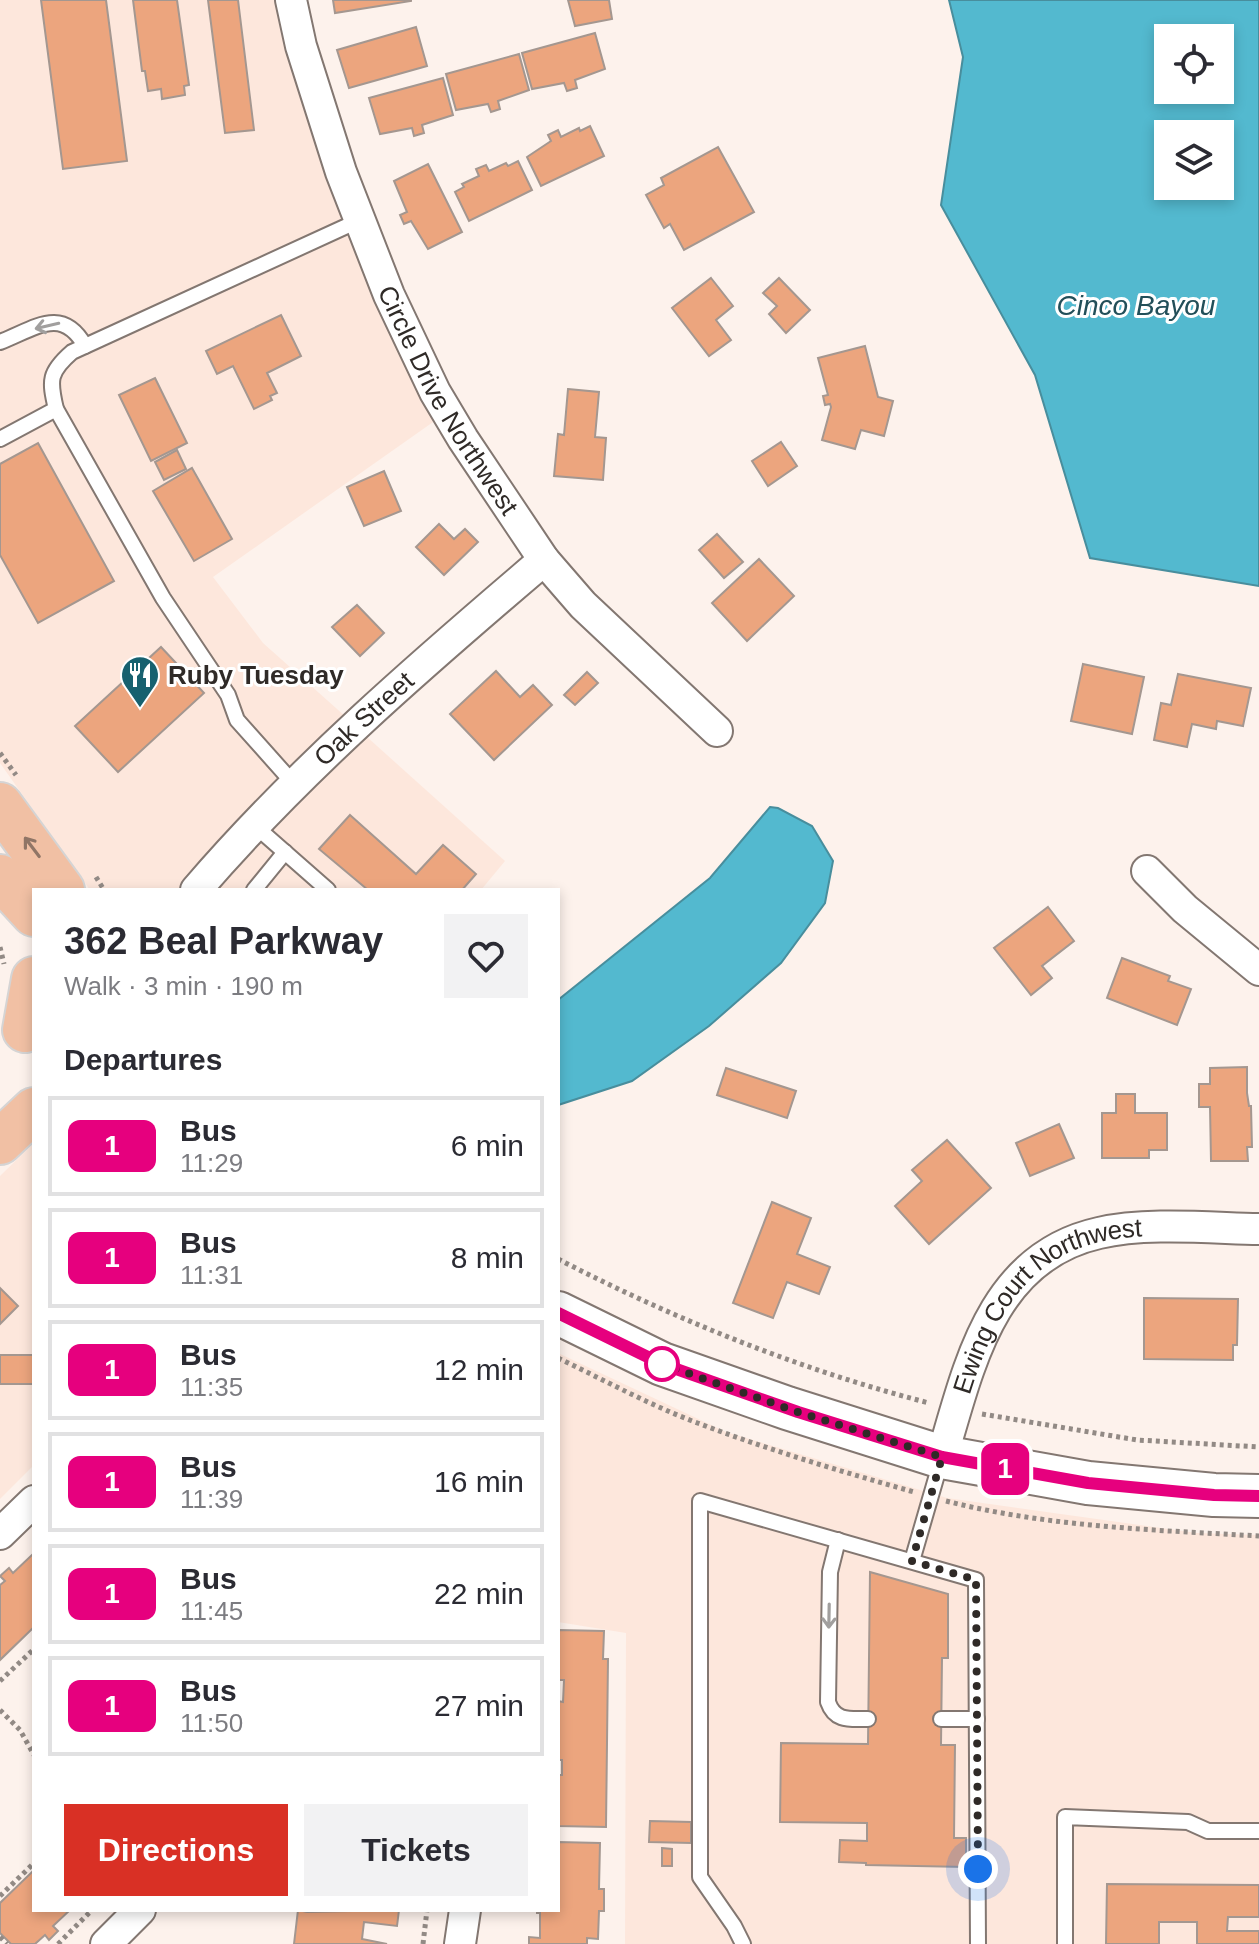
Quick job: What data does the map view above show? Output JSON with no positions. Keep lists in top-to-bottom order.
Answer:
{
  "streets": {
    "street": ["Circle Drive Northwest", "Oak Street", "Ewing Court Northwest"]
  },
  "crossings": [
    ["Circle Drive Northwest", "Oak Street"]
  ],
  "water": ["Cinco Bayou"],
  "places": {
    "restaurant": ["Ruby Tuesday"]
  },
  "lines": ["bus line 1"],
  "page": {
    "on_map": "1",
    "heading": [
      ["362 Beal Parkway", "Walk · 3 min · 190 m"],
      "Departures"
    ],
    "list": [
      {
        "mark": "1",
        "name": "Bus",
        "note": "11:29",
        "value": "6 min"
      },
      {
        "mark": "1",
        "name": "Bus",
        "note": "11:31",
        "value": "8 min"
      },
      {
        "mark": "1",
        "name": "Bus",
        "note": "11:35",
        "value": "12 min"
      },
      {
        "mark": "1",
        "name": "Bus",
        "note": "11:39",
        "value": "16 min"
      },
      {
        "mark": "1",
        "name": "Bus",
        "note": "11:45",
        "value": "22 min"
      },
      {
        "mark": "1",
        "name": "Bus",
        "note": "11:50",
        "value": "27 min"
      }
    ],
    "buttons": ["Directions", "Tickets"]
  }
}
